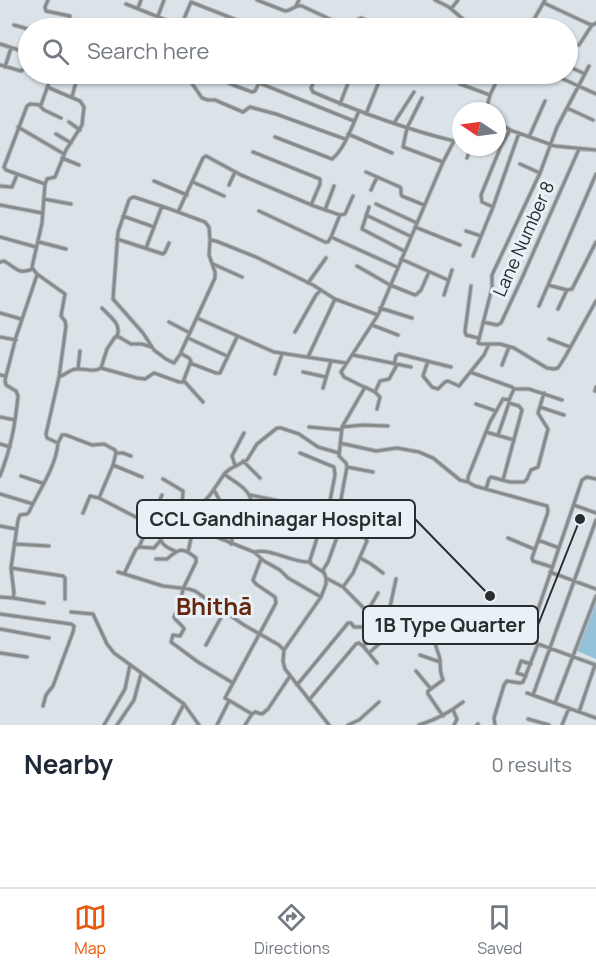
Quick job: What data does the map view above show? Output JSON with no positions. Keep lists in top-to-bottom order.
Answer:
{
  "streets": {
    "street": ["Lane Number 8"]
  },
  "districts": ["Bhithā"],
  "places": ["1B Type Quarter", "CCL Gandhinagar Hospital"],
  "north": "left",
  "page": {
    "search": "Search here",
    "heading": ["Nearby", "0 results"],
    "nav": ["Map", "Directions", "Saved"]
  }
}
